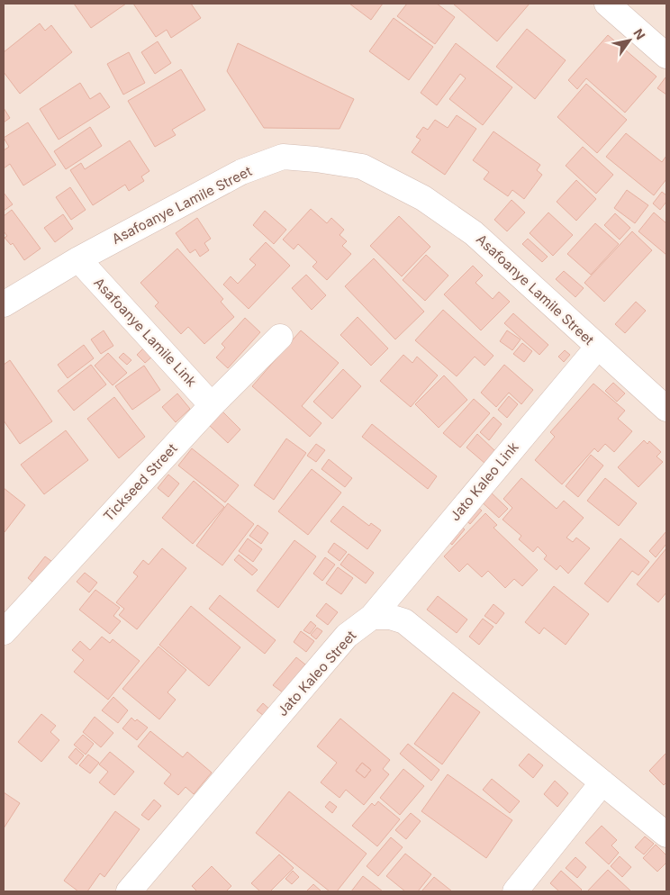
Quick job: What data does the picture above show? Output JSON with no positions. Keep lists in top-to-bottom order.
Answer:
{
  "streets": {
    "street": [
      "Asafoanye Lamile Street",
      "Asafoanye Lamile Link",
      "Jato Kaleo Link",
      "Tickseed Street",
      "Jato Kaleo Street"
    ]
  },
  "crossings": [
    ["Asafoanye Lamile Street", "Asafoanye Lamile Link"],
    ["Asafoanye Lamile Street", "Jato Kaleo Link"],
    ["Asafoanye Lamile Link", "Tickseed Street"],
    ["Jato Kaleo Link", "Jato Kaleo Street"]
  ],
  "north": "top right"
}
